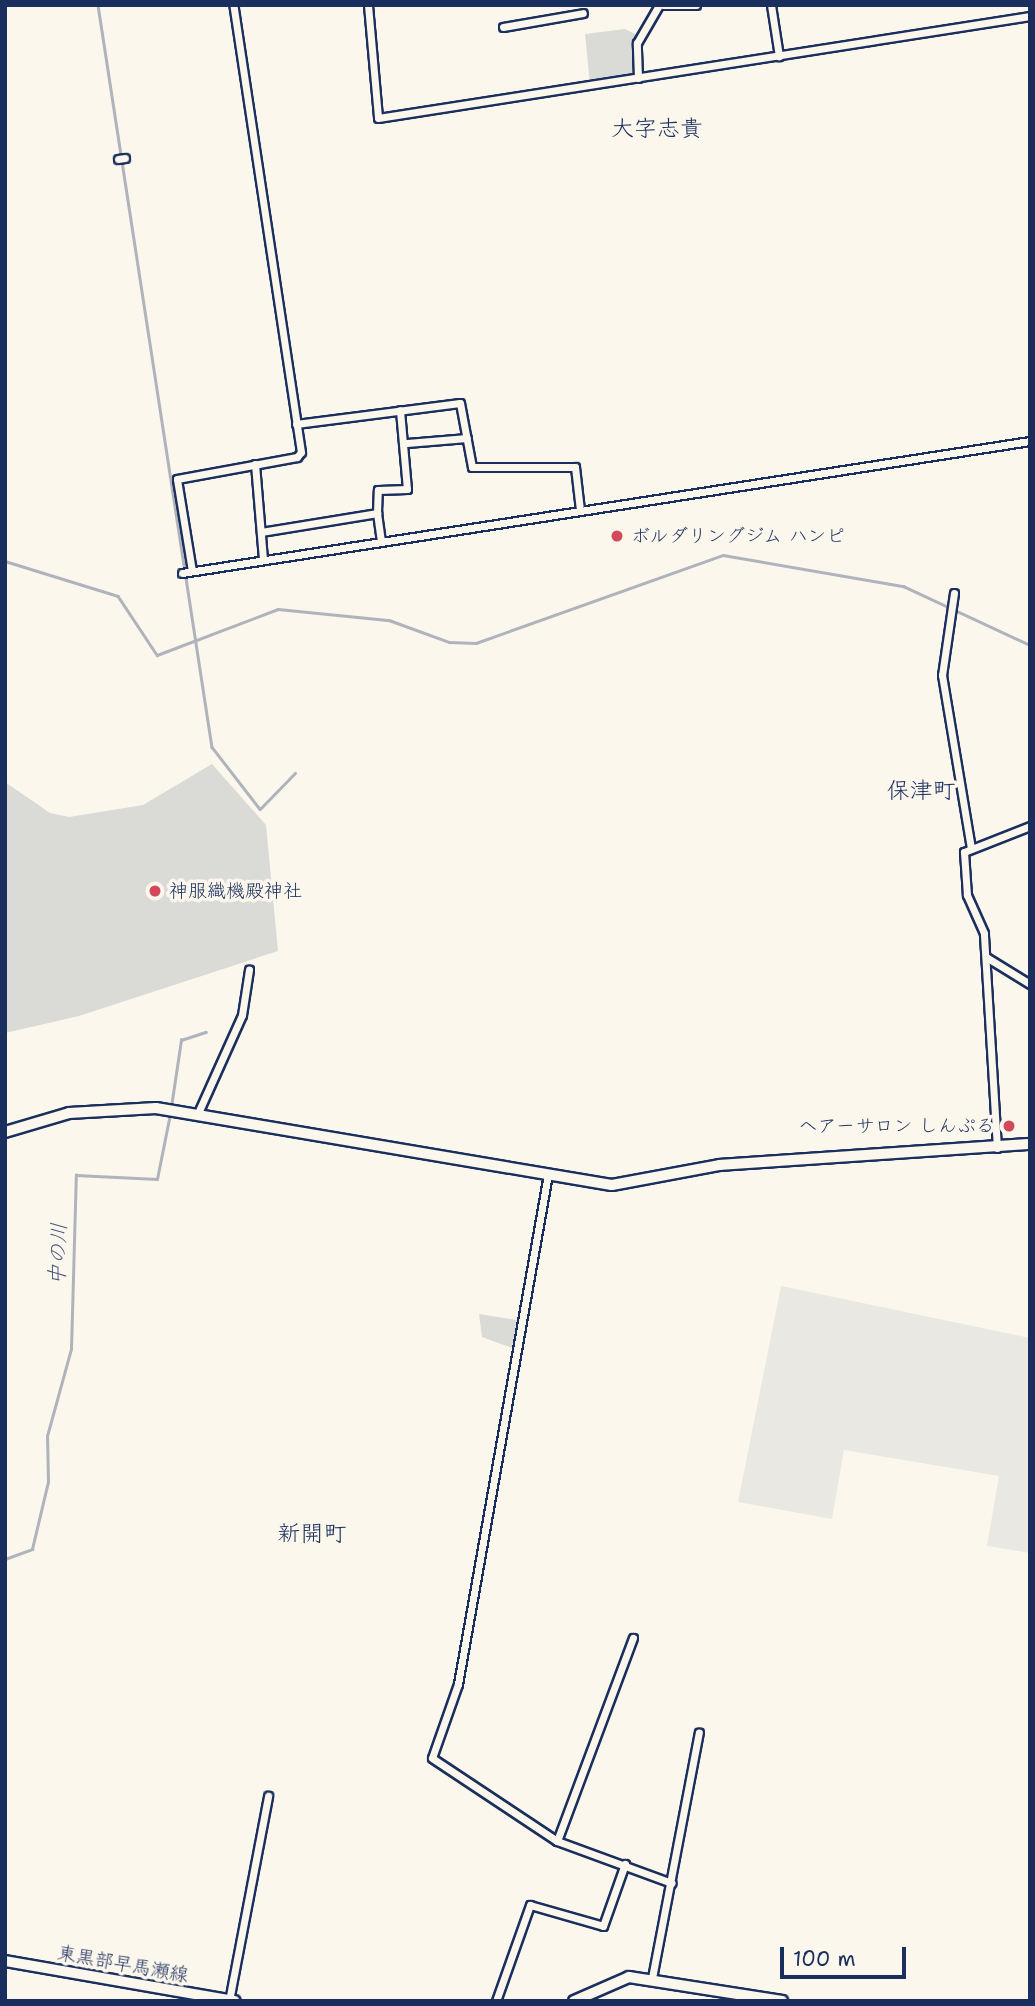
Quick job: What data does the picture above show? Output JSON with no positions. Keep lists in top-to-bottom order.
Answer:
{
  "streets": {
    "street": ["東黒部早馬瀬線"]
  },
  "districts": ["大字志貴", "保津町", "新開町"],
  "water": ["中の川"],
  "places": ["ボルダリングジム ハンピ", "神服織機殿神社", "ヘアーサロン しんぷる"],
  "scale_bar": "100 m"
}
